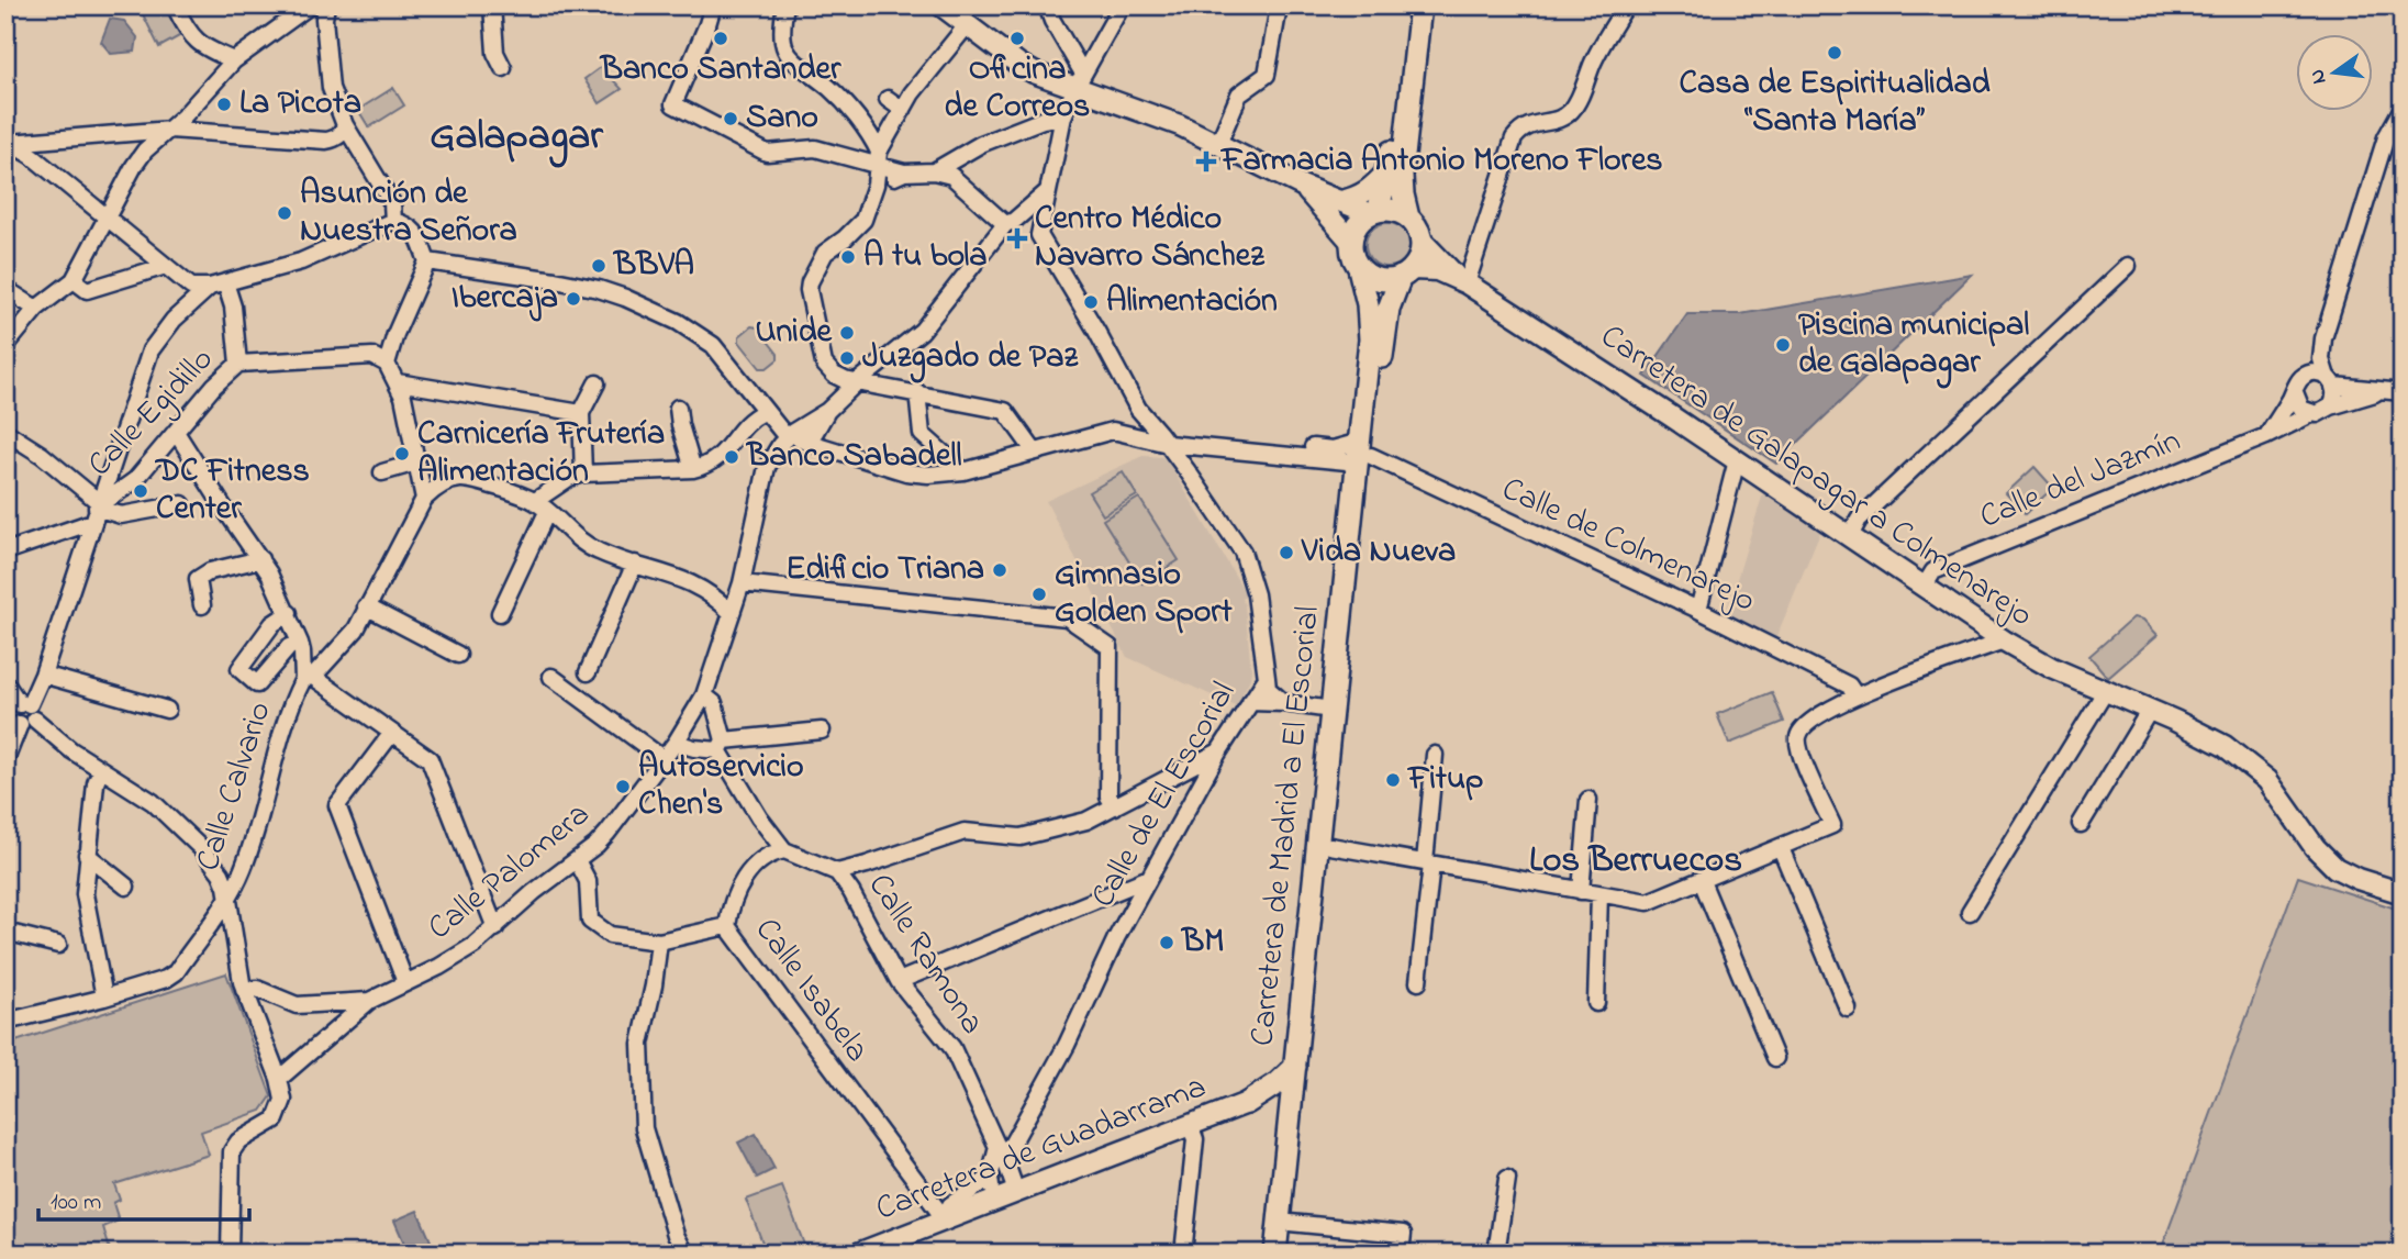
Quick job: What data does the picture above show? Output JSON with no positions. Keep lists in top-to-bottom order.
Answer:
{
  "streets": {
    "highway": ["Carretera de Madrid a El Escorial"],
    "main road": ["Carretera de Galapagar a Colmenarejo", "Carretera de Guadarrama"],
    "street": [
      "Calle Egidillo",
      "Calle del Jazmín",
      "Calle de Colmenarejo",
      "Calle Calvario",
      "Calle de El Escorial",
      "Calle Palomera",
      "Calle Ramona",
      "Calle Isabela"
    ]
  },
  "crossings": [
    ["Carretera de Galapagar a Colmenarejo", "Calle del Jazmín"],
    ["Carretera de Galapagar a Colmenarejo", "Carretera de Madrid a El Escorial"],
    ["Calle de Colmenarejo", "Calle de El Escorial"],
    ["Calle de Colmenarejo", "Carretera de Madrid a El Escorial"],
    ["Calle de El Escorial", "Calle Ramona"],
    ["Calle Palomera", "Calle Isabela"],
    ["Calle Isabela", "Carretera de Guadarrama"]
  ],
  "districts": ["Galapagar", "Los Berruecos"],
  "places": {
    "other": [
      "Banco Santander",
      "Oficina de Correos",
      "Casa de Espiritualidad “Santa María”",
      "La Picota",
      "Sano",
      "Asunción de Nuestra Señora",
      "A tu bola",
      "BBVA",
      "Ibercaja",
      "Alimentación",
      "Unide",
      "Piscina municipal de Galapagar",
      "Juzgado de Paz",
      "Carnicería Frutería Alimentación",
      "Banco Sabadell",
      "DC Fitness Center",
      "Vida Nueva",
      "Edificio Triana",
      "Gimnasio Golden Sport",
      "Fitup",
      "Autoservicio Chen's",
      "BM"
    ],
    "health": ["Farmacia Antonio Moreno Flores", "Centro Médico Navarro Sánchez"]
  },
  "scale_bar": "100 m",
  "north": "left"
}
